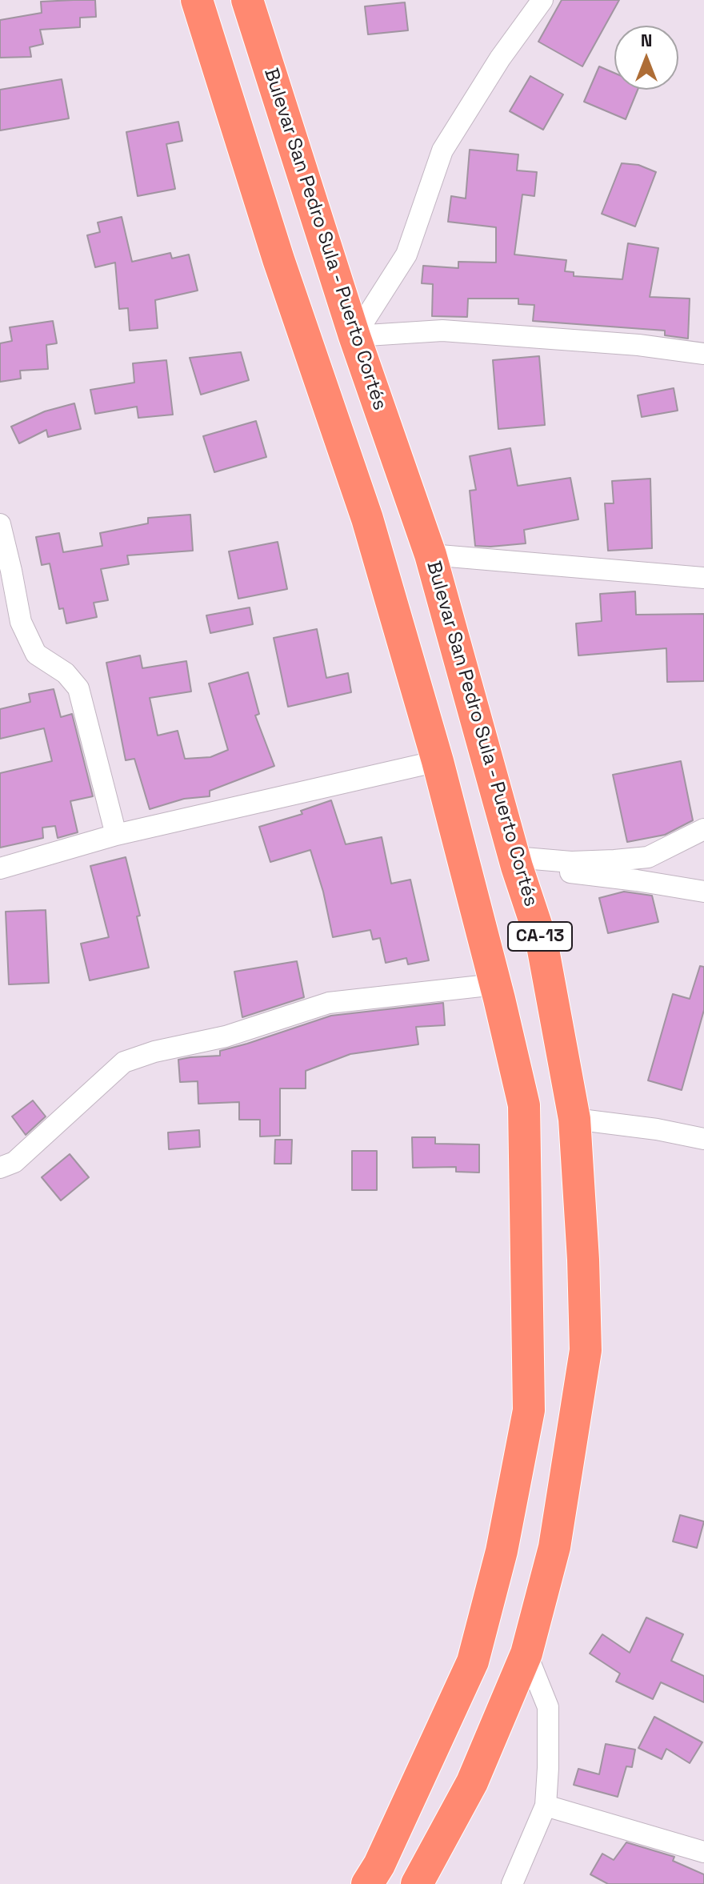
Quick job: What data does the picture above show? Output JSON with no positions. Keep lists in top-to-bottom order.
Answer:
{
  "streets": {
    "highway": ["Bulevar San Pedro Sula - Puerto Cortés", "CA-13"]
  },
  "north": "top"
}
